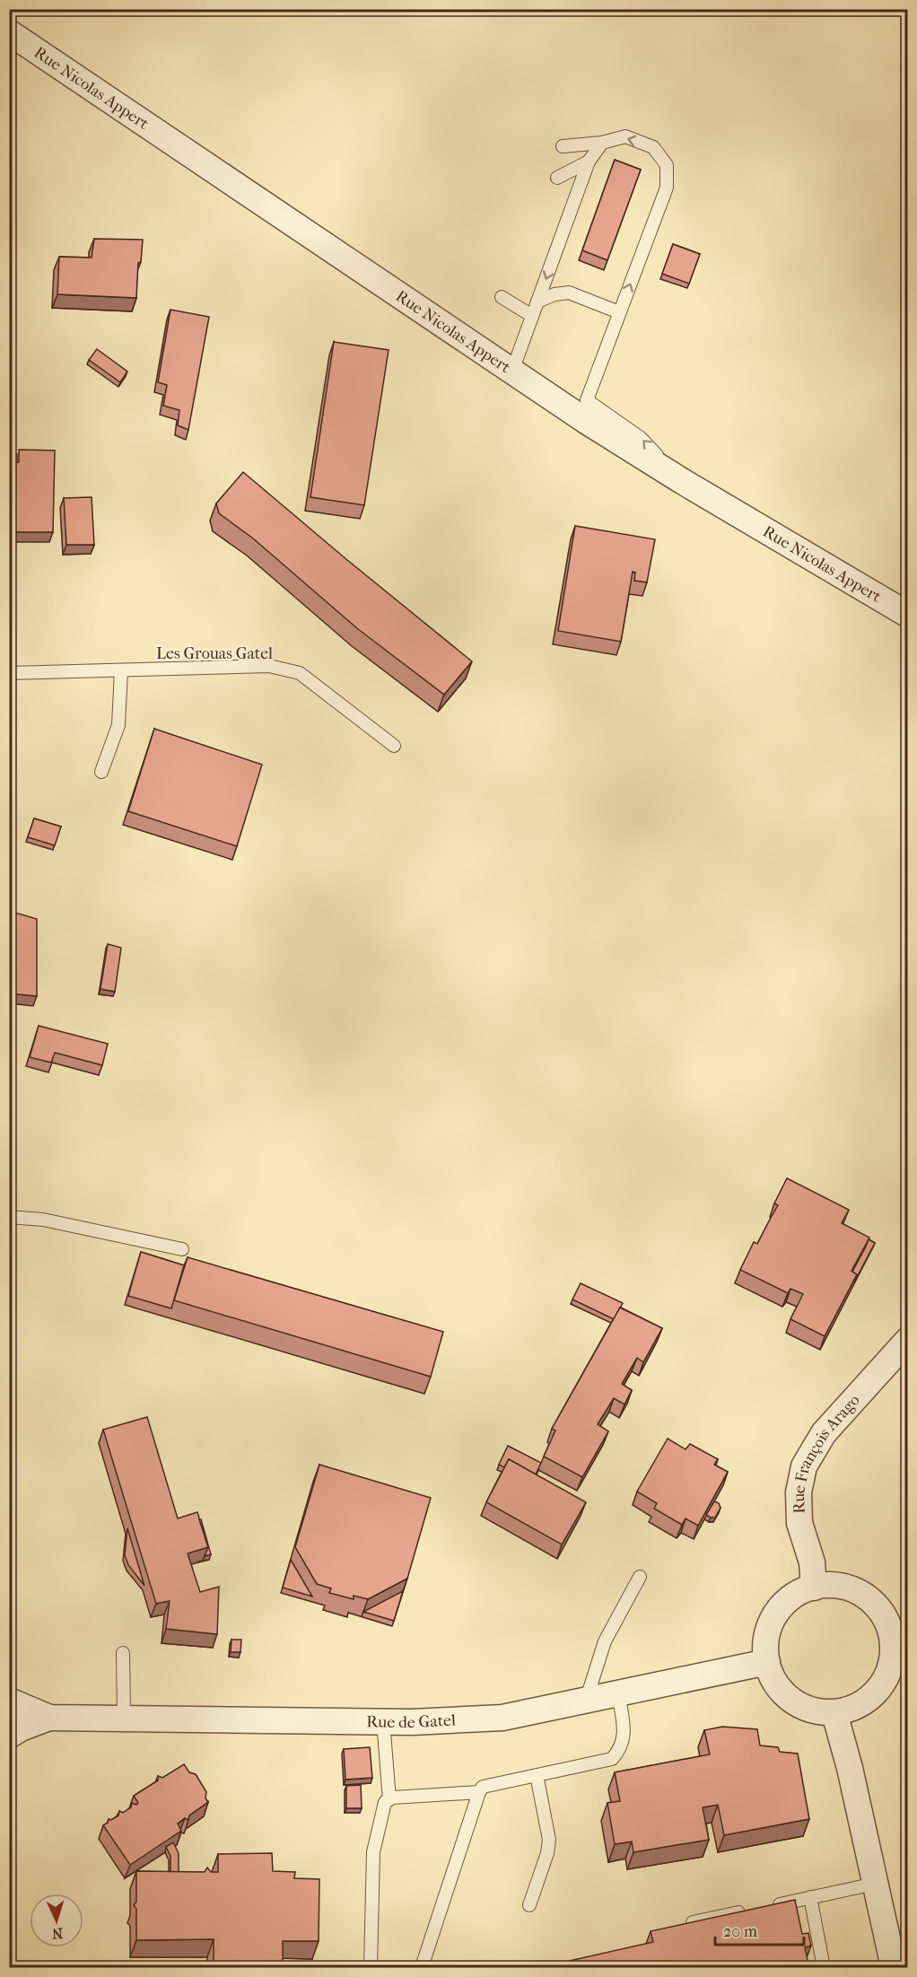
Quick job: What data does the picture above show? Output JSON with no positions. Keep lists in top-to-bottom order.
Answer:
{
  "streets": {
    "street": ["Rue Nicolas Appert", "Rue François Arago", "Rue de Gatel"],
    "lane": ["Les Grouas Gatel"]
  },
  "crossings": [
    ["Rue François Arago", "Rue de Gatel"]
  ],
  "scale_bar": "20 m",
  "north": "bottom"
}
